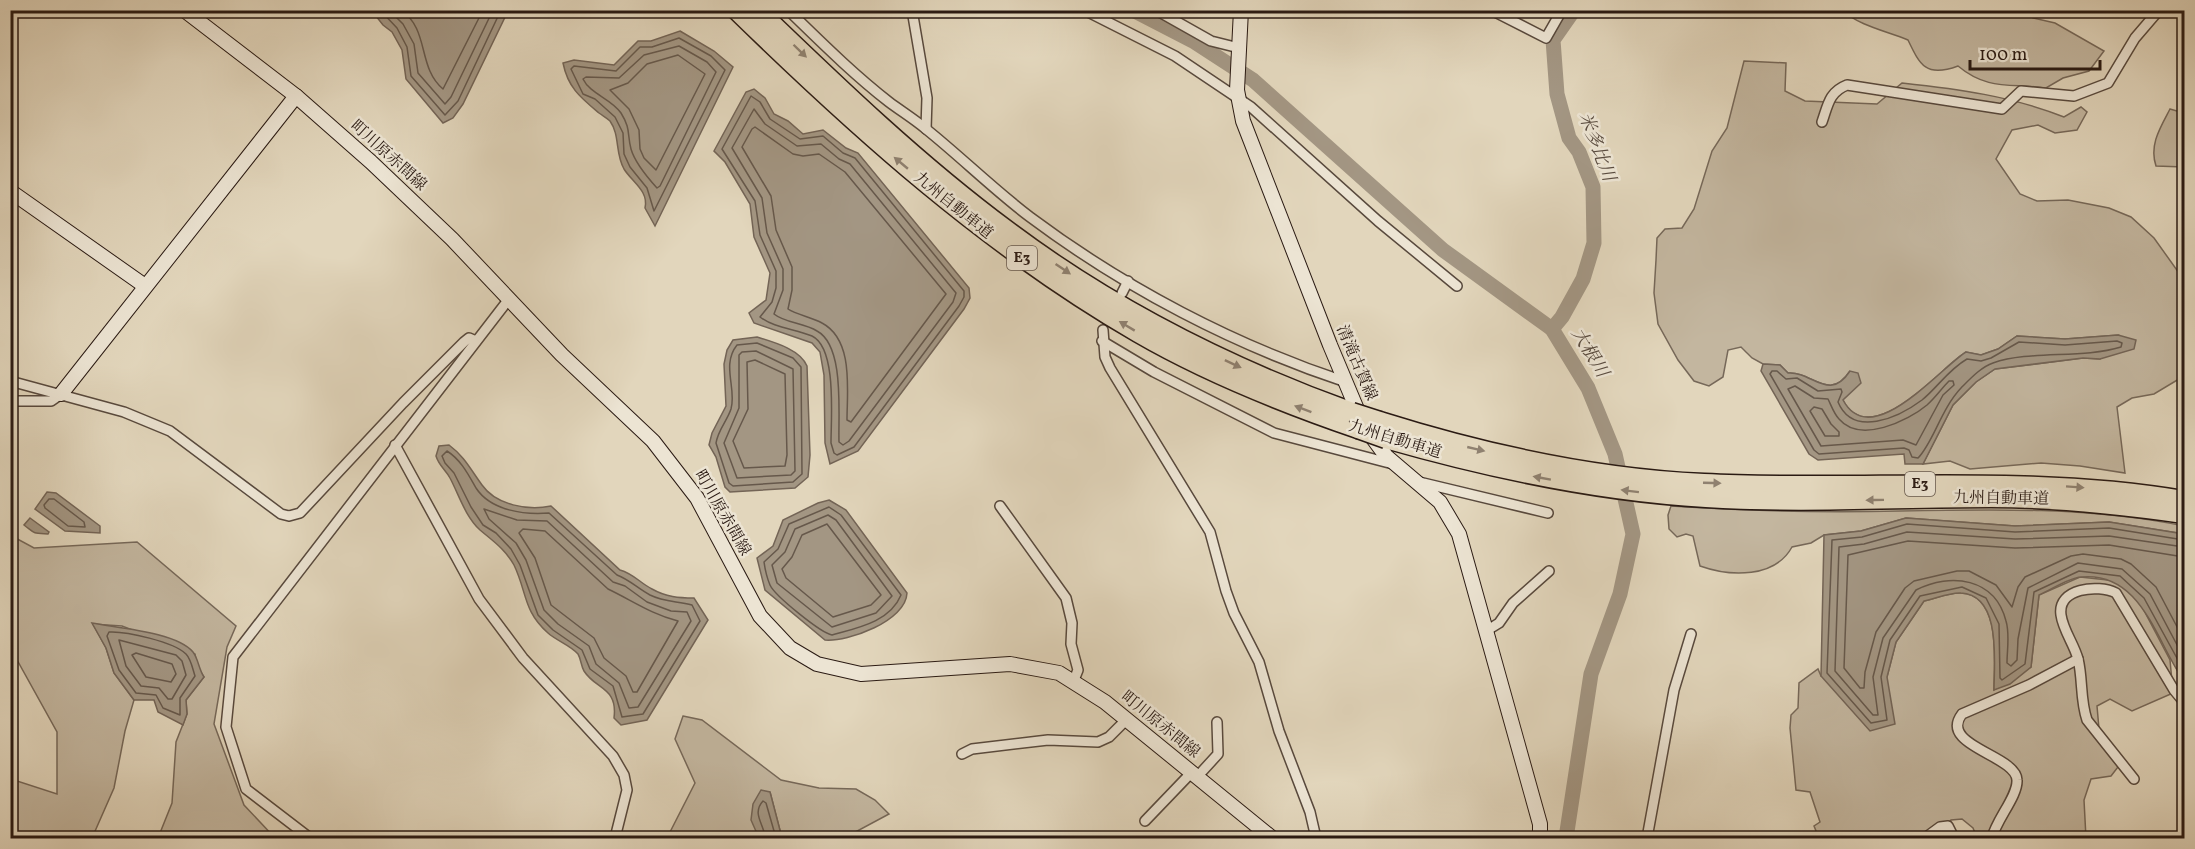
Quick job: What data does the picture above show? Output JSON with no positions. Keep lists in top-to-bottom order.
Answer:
{
  "streets": {
    "highway": ["九州自動車道", "E3"],
    "main road": ["町川原赤間線", "清滝古賀線"]
  },
  "water": ["米多比川", "大根川"],
  "scale_bar": "100 m"
}
